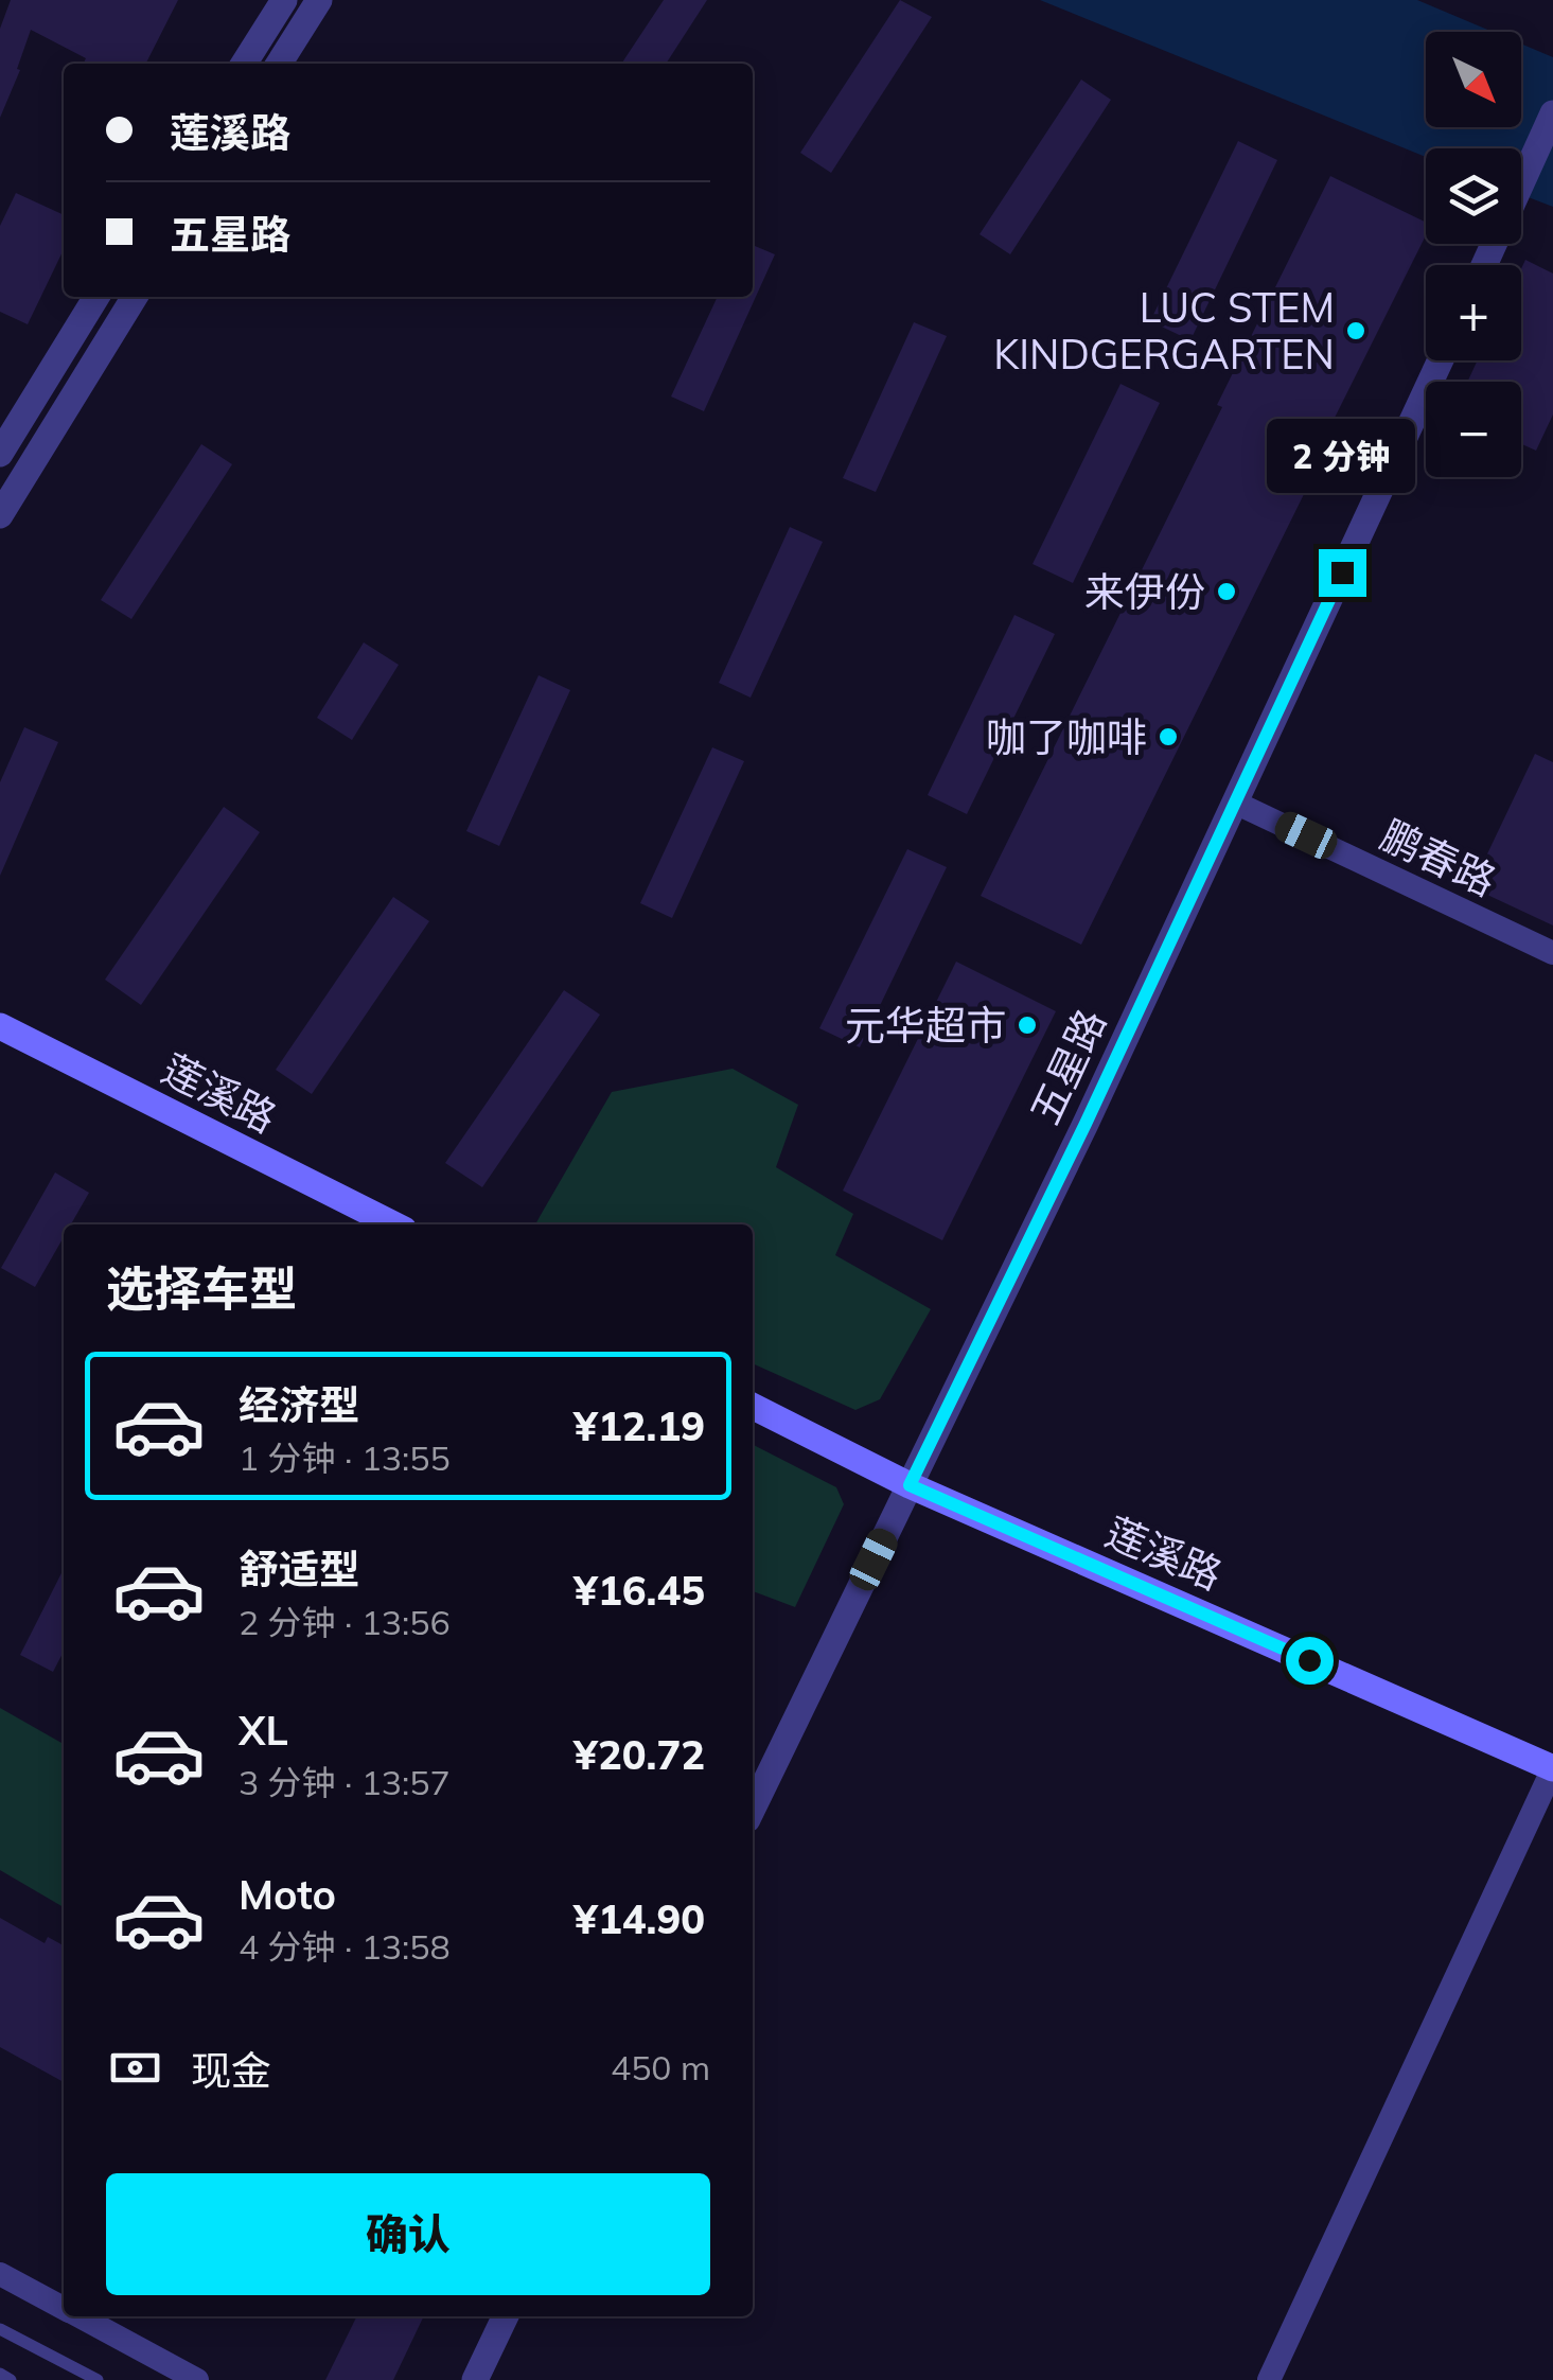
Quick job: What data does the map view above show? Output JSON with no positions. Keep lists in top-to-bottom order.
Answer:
{
  "streets": {
    "main road": ["莲溪路"],
    "street": ["鹏春路", "五星路"]
  },
  "crossings": [
    ["鹏春路", "五星路"],
    ["五星路", "莲溪路"]
  ],
  "places": [
    "LUC STEM KINDGERGARTEN",
    "来伊份",
    "咖了咖啡",
    "元华超市"
  ],
  "north": "bottom right",
  "page": {
    "map_buttons": ["+", "−"],
    "banner": ["莲溪路", "五星路"],
    "bubble": "2 分钟",
    "heading": "选择车型",
    "list": [
      {
        "name": "经济型",
        "note": "1 分钟 · 13:55",
        "value": "¥12.19"
      },
      {
        "name": "舒适型",
        "note": "2 分钟 · 13:56",
        "value": "¥16.45"
      },
      {
        "name": "XL",
        "note": "3 分钟 · 13:57",
        "value": "¥20.72"
      },
      {
        "name": "Moto",
        "note": "4 分钟 · 13:58",
        "value": "¥14.90"
      }
    ],
    "pay": ["现金", "450 m"],
    "buttons": "确认"
  }
}
